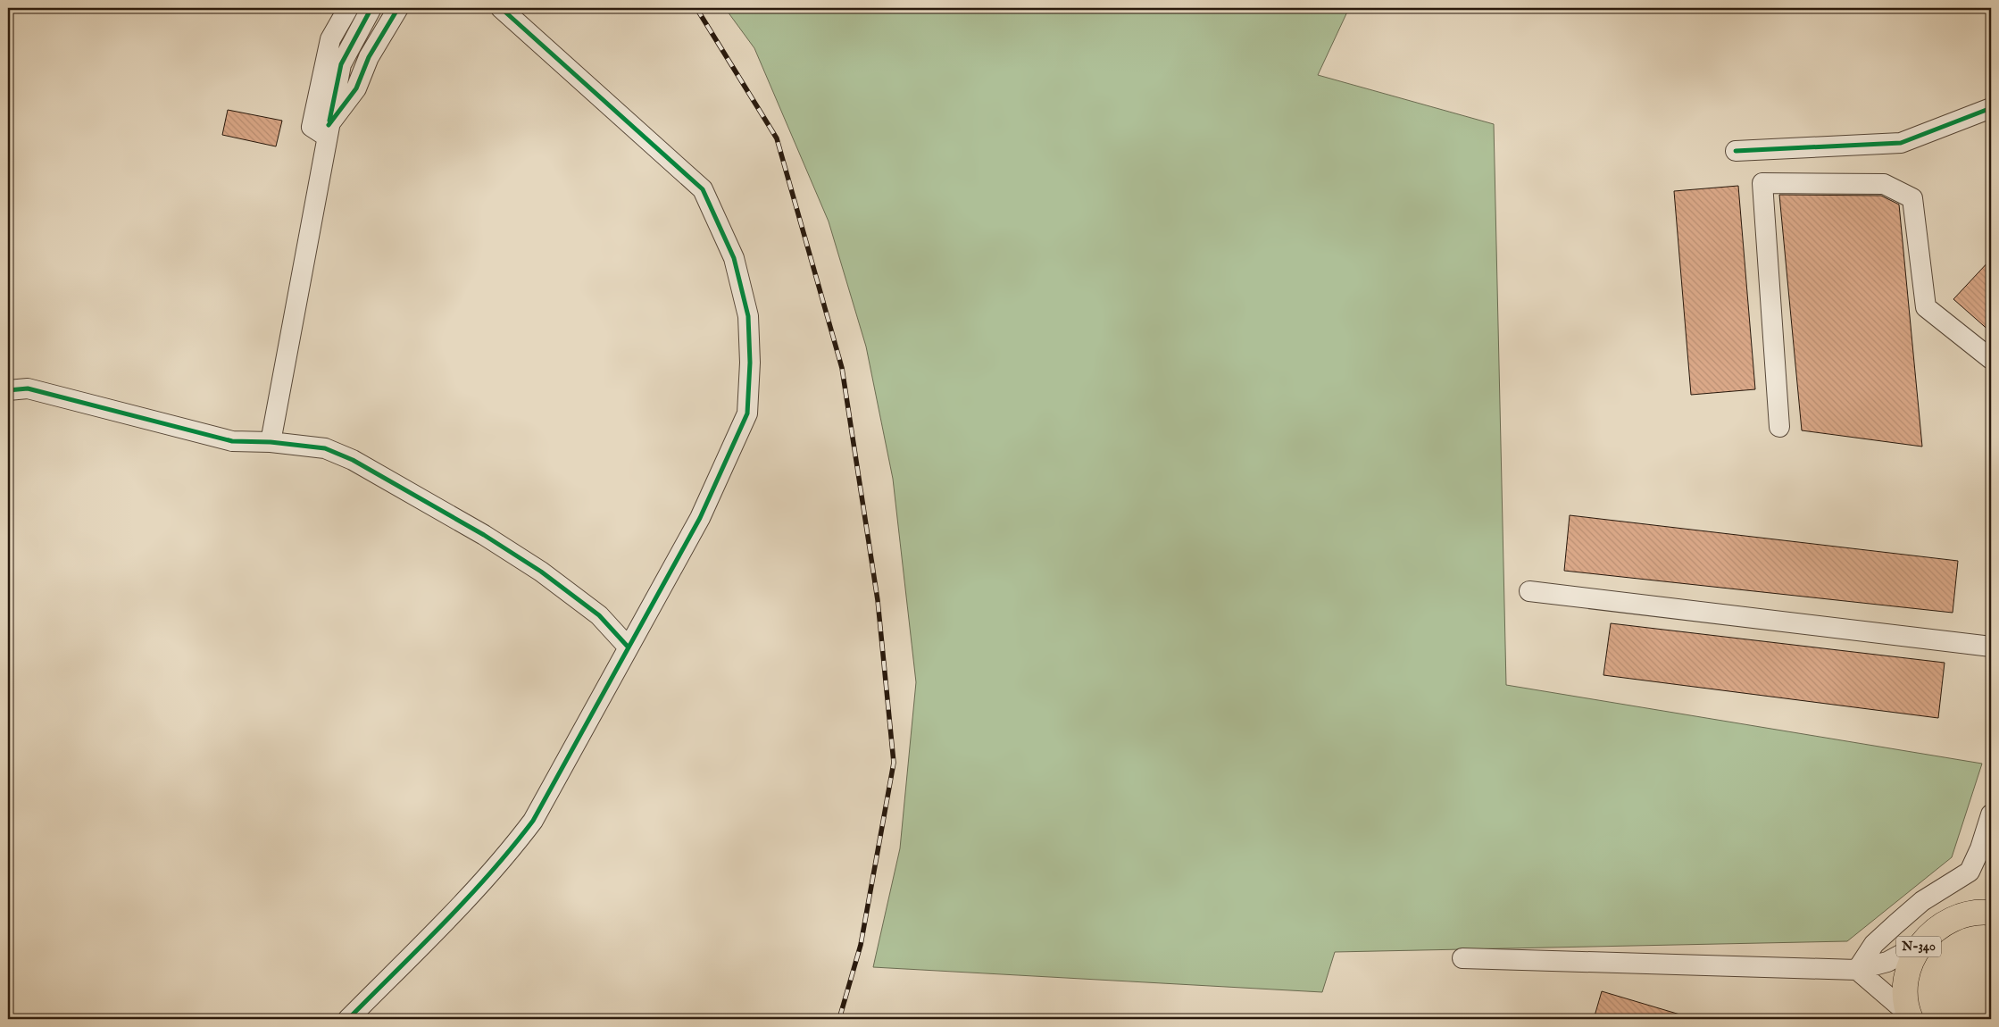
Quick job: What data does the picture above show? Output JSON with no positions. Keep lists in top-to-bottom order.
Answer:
{
  "streets": {
    "highway": ["N-340"]
  }
}
